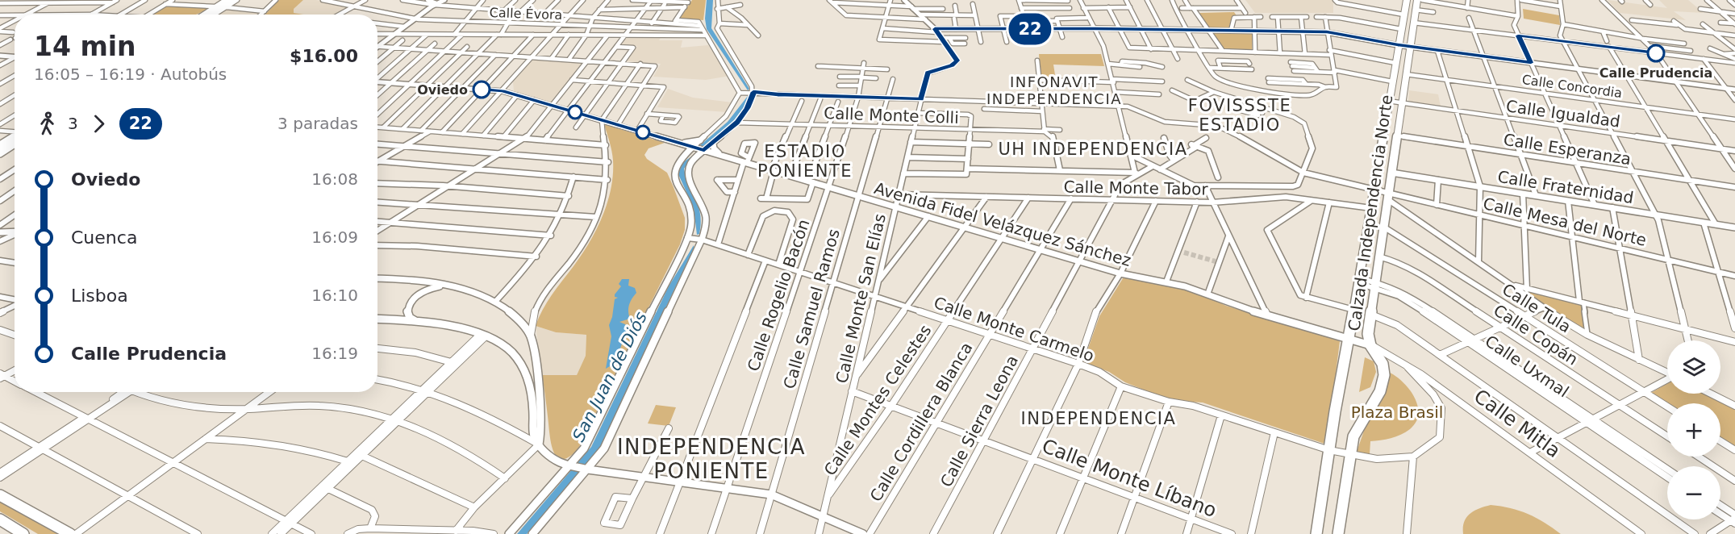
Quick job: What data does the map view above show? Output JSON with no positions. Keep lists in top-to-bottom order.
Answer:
{
  "streets": {
    "main road": ["Calzada Independencia Norte"],
    "street": [
      "Calle Évora",
      "Calle Concordia",
      "Calle Igualdad",
      "Calle Monte Colli",
      "Calle Esperanza",
      "Calle Fraternidad",
      "Calle Monte Tabor",
      "Calle Mesa del Norte",
      "Avenida Fidel Velázquez Sánchez",
      "Calle Rogelio Bacón",
      "Calle Monte San Elías",
      "Calle Tula",
      "Calle Samuel Ramos",
      "Calle Monte Carmelo",
      "Calle Copán",
      "Calle Uxmal",
      "Calle Montes Celestes",
      "Calle Sierra Leona",
      "Calle Cordillera Blanca",
      "Calle Mitla",
      "Calle Monte Líbano"
    ]
  },
  "crossings": [
    ["Calle Concordia", "Calzada Independencia Norte"],
    ["Calle Igualdad", "Calzada Independencia Norte"],
    ["Calle Monte Colli", "Calle Rogelio Bacón"],
    ["Calle Monte Colli", "Calle Monte San Elías"],
    ["Calle Monte Colli", "Calle Samuel Ramos"],
    ["Calle Esperanza", "Calzada Independencia Norte"],
    ["Calle Fraternidad", "Calzada Independencia Norte"],
    ["Calle Monte Tabor", "Calzada Independencia Norte"],
    ["Calle Monte Tabor", "Calle Monte San Elías"],
    ["Calle Monte Tabor", "Calle Montes Celestes"],
    ["Calle Monte Tabor", "Calle Sierra Leona"],
    ["Calle Monte Tabor", "Calle Cordillera Blanca"],
    ["Calzada Independencia Norte", "Calle Mesa del Norte"],
    ["Calzada Independencia Norte", "Avenida Fidel Velázquez Sánchez"],
    ["Calzada Independencia Norte", "Calle Tula"],
    ["Calzada Independencia Norte", "Calle Monte Carmelo"],
    ["Calzada Independencia Norte", "Calle Copán"],
    ["Calzada Independencia Norte", "Calle Uxmal"],
    ["Calzada Independencia Norte", "Calle Mitla"],
    ["Calle Mesa del Norte", "Calle Rogelio Bacón"],
    ["Calle Mesa del Norte", "Calle Monte San Elías"],
    ["Calle Mesa del Norte", "Calle Samuel Ramos"],
    ["Avenida Fidel Velázquez Sánchez", "Calle Rogelio Bacón"],
    ["Avenida Fidel Velázquez Sánchez", "Calle Monte San Elías"],
    ["Avenida Fidel Velázquez Sánchez", "Calle Samuel Ramos"],
    ["Avenida Fidel Velázquez Sánchez", "Calle Montes Celestes"],
    ["Avenida Fidel Velázquez Sánchez", "Calle Sierra Leona"],
    ["Avenida Fidel Velázquez Sánchez", "Calle Cordillera Blanca"],
    ["Avenida Fidel Velázquez Sánchez", "Calle Mitla"],
    ["Calle Rogelio Bacón", "Calle Monte Carmelo"],
    ["Calle Monte San Elías", "Calle Monte Carmelo"],
    ["Calle Monte San Elías", "Calle Montes Celestes"],
    ["Calle Monte San Elías", "Calle Monte Líbano"],
    ["Calle Samuel Ramos", "Calle Monte Carmelo"],
    ["Calle Monte Carmelo", "Calle Montes Celestes"],
    ["Calle Monte Carmelo", "Calle Sierra Leona"],
    ["Calle Monte Carmelo", "Calle Cordillera Blanca"],
    ["Calle Montes Celestes", "Calle Monte Líbano"],
    ["Calle Sierra Leona", "Calle Monte Líbano"],
    ["Calle Cordillera Blanca", "Calle Monte Líbano"]
  ],
  "districts": [
    "INFONAVIT INDEPENDENCIA",
    "FOVISSSTE ESTADIO",
    "UH INDEPENDENCIA",
    "ESTADIO PONIENTE",
    "INDEPENDENCIA",
    "INDEPENDENCIA PONIENTE"
  ],
  "water": ["San Juan de Diós"],
  "parks": ["Plaza Brasil"],
  "places": ["Calle Prudencia", "Oviedo"],
  "lines": ["bus line 22"],
  "page": {
    "on_map": "22",
    "heading": ["14 min", "16:05 – 16:19 · Autobús", "$16.00"],
    "legs": ["3", "22", "3 paradas"],
    "list": [
      {
        "name": "Oviedo",
        "value": "16:08"
      },
      {
        "name": "Cuenca",
        "value": "16:09"
      },
      {
        "name": "Lisboa",
        "value": "16:10"
      },
      {
        "name": "Calle Prudencia",
        "value": "16:19"
      }
    ],
    "map_buttons": ["+", "−"]
  }
}
